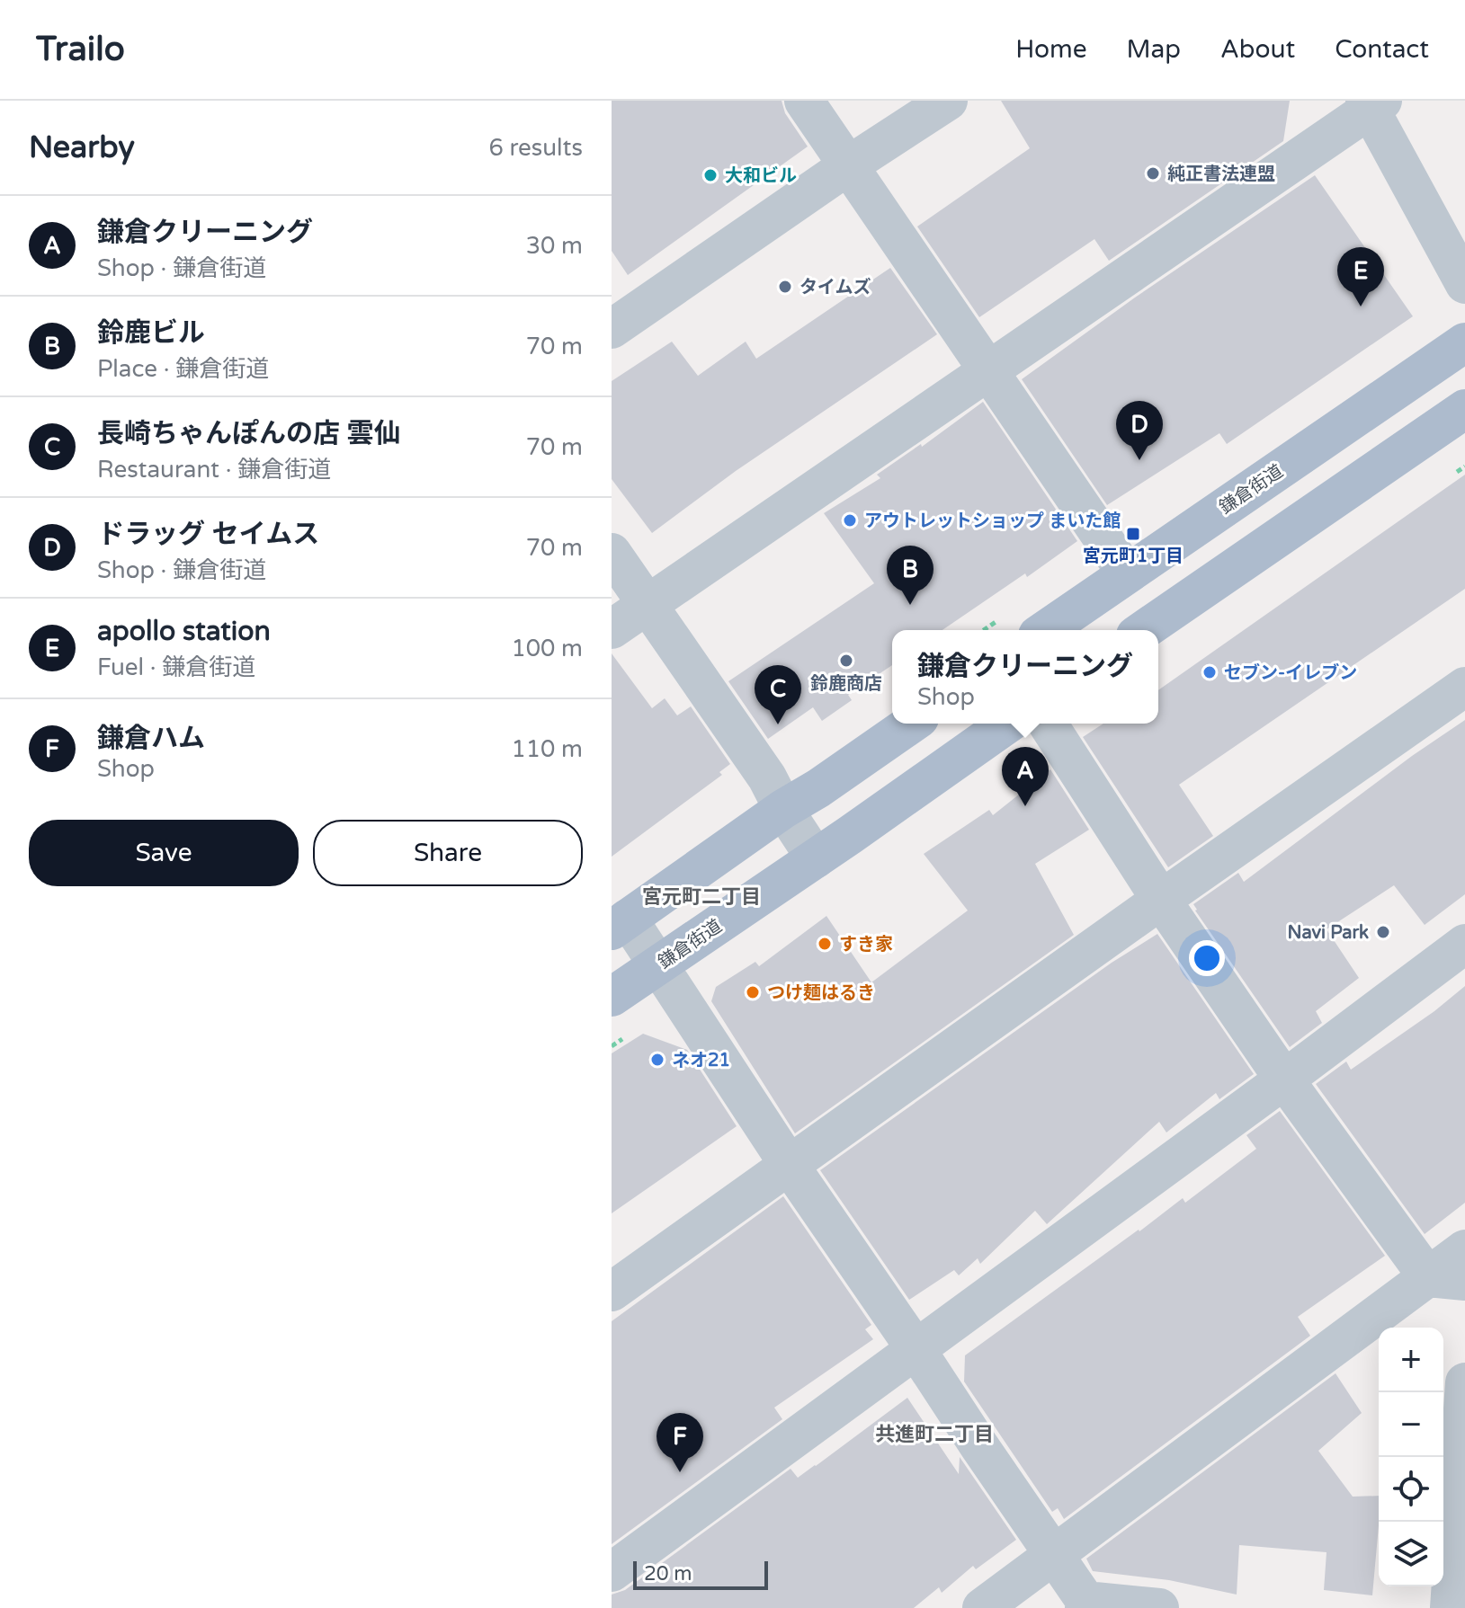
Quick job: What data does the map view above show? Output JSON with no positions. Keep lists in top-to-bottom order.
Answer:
{
  "streets": {
    "main road": ["鎌倉街道"]
  },
  "districts": ["宮元町二丁目", "共進町二丁目"],
  "places": {
    "other": [
      "純正書法連盟",
      "大和ビル",
      "タイムズ",
      "アウトレットショップ まいた館",
      "鈴鹿商店",
      "セブン-イレブン",
      "Navi Park",
      "すき家",
      "つけ麺はるき",
      "ネオ21"
    ],
    "transit": ["宮元町1丁目"]
  },
  "scale_bar": "20 m",
  "page": {
    "header": "Trailo",
    "nav": [
      "Home",
      "Map",
      "About",
      "Contact"
    ],
    "heading": ["Nearby", "6 results"],
    "list": [
      {
        "mark": "A",
        "name": "鎌倉クリーニング",
        "note": "Shop · 鎌倉街道",
        "value": "30 m"
      },
      {
        "mark": "B",
        "name": "鈴鹿ビル",
        "note": "Place · 鎌倉街道",
        "value": "70 m"
      },
      {
        "mark": "C",
        "name": "長崎ちゃんぽんの店 雲仙",
        "note": "Restaurant · 鎌倉街道",
        "value": "70 m"
      },
      {
        "mark": "D",
        "name": "ドラッグ セイムス",
        "note": "Shop · 鎌倉街道",
        "value": "70 m"
      },
      {
        "mark": "E",
        "name": "apollo station",
        "note": "Fuel · 鎌倉街道",
        "value": "100 m"
      },
      {
        "mark": "F",
        "name": "鎌倉ハム",
        "note": "Shop",
        "value": "110 m"
      }
    ],
    "pins": [
      "E",
      "D",
      "B",
      "C",
      "A",
      "F"
    ],
    "popup": ["鎌倉クリーニング", "Shop"],
    "buttons": ["Save", "Share"],
    "map_buttons": ["+", "−"],
    "scale": "20 m"
  }
}
